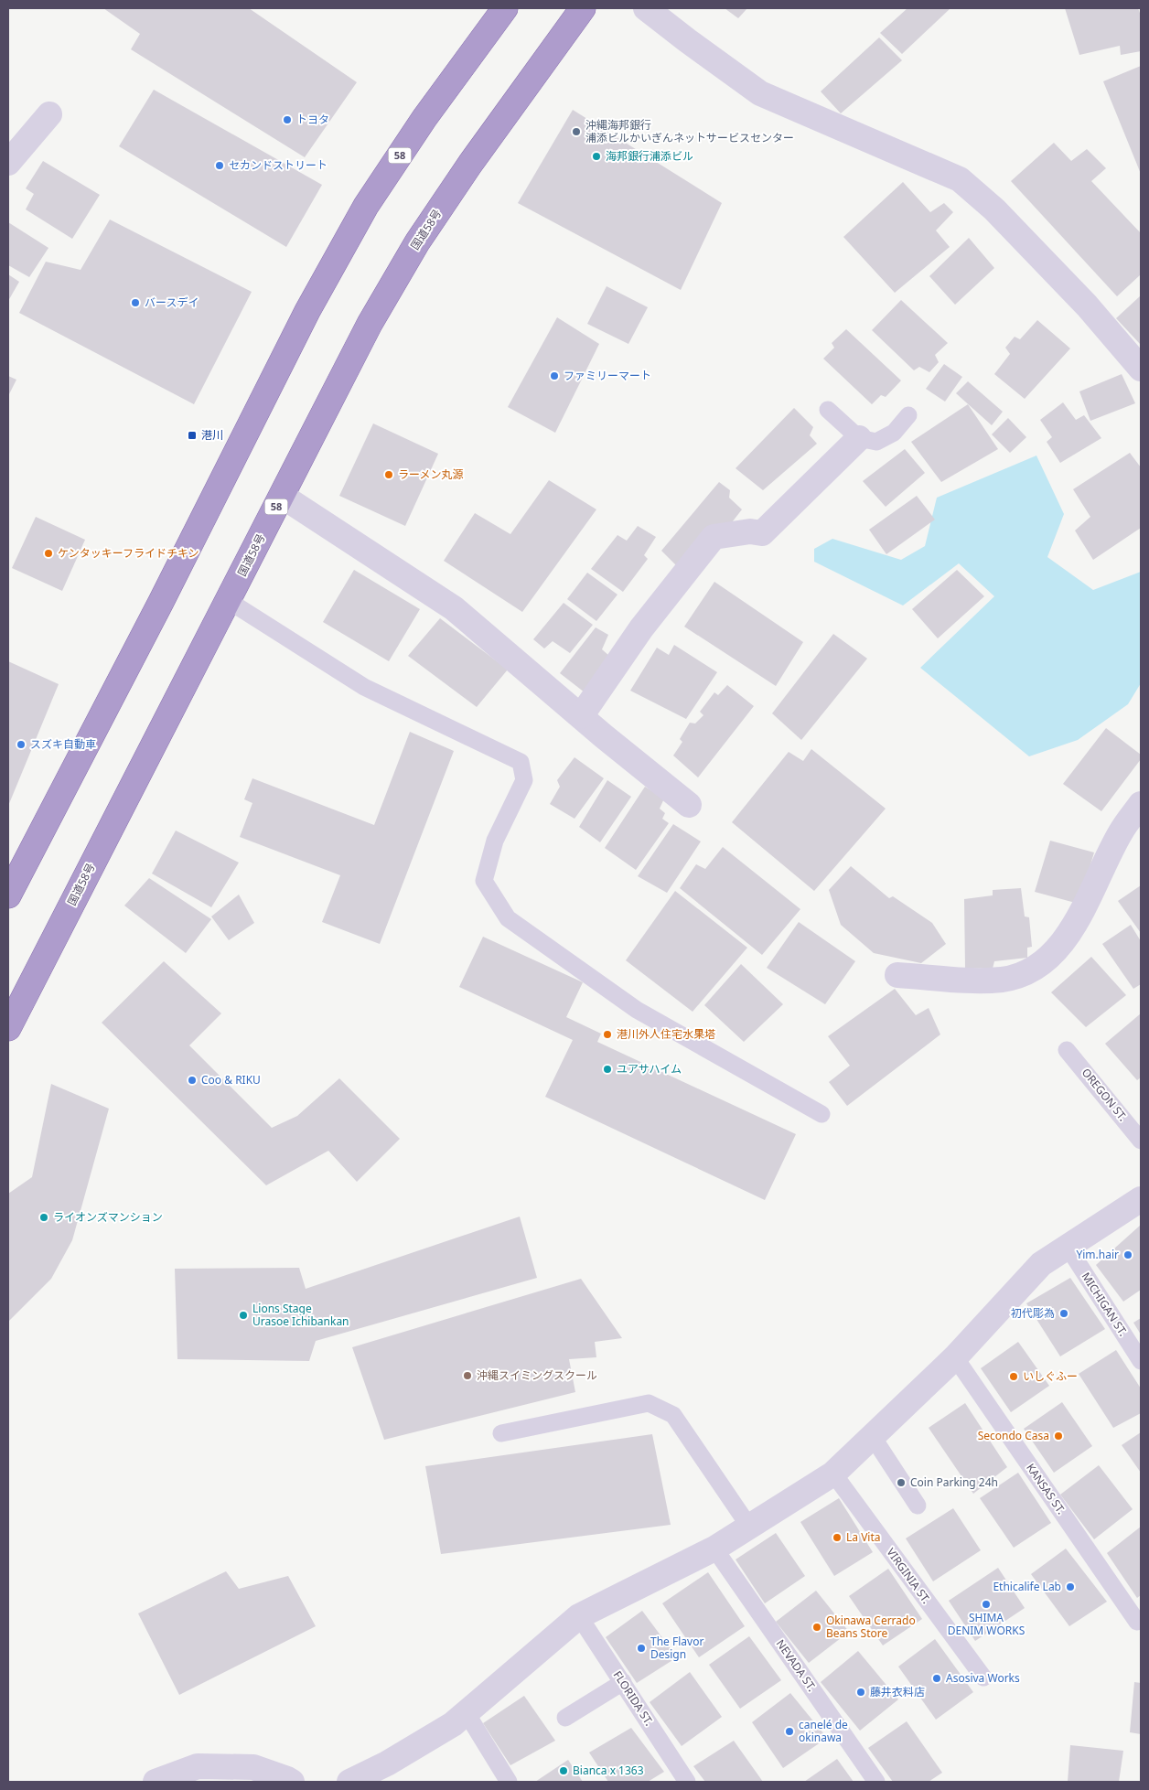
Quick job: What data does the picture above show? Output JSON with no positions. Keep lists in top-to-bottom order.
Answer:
{
  "streets": {
    "highway": ["58", "国道58号"],
    "lane": [
      "OREGON ST.",
      "MICHIGAN ST.",
      "KANSAS ST.",
      "VIRGINIA ST.",
      "NEVADA ST.",
      "FLORIDA ST."
    ]
  },
  "places": {
    "other": [
      "トヨタ",
      "沖縄海邦銀行 浦添ビルかいぎんネットサービスセンター",
      "海邦銀行浦添ビル",
      "セカンドストリート",
      "バースデイ",
      "ファミリーマート",
      "ラーメン丸源",
      "ケンタッキーフライドチキン",
      "スズキ自動車",
      "港川外人住宅水果塔",
      "ユアサハイム",
      "Coo & RIKU",
      "ライオンズマンション",
      "Yim.hair",
      "初代彫為",
      "Lions Stage Urasoe Ichibankan",
      "沖縄スイミングスクール",
      "いしぐふー",
      "Secondo Casa",
      "Coin Parking 24h",
      "La Vita",
      "Ethicalife Lab",
      "SHIMA DENIM WORKS",
      "Okinawa Cerrado Beans Store",
      "The Flavor Design",
      "Asosiva Works",
      "藤井衣料店",
      "canelé de okinawa",
      "Bianca x 1363"
    ],
    "transit": ["港川"]
  }
}
